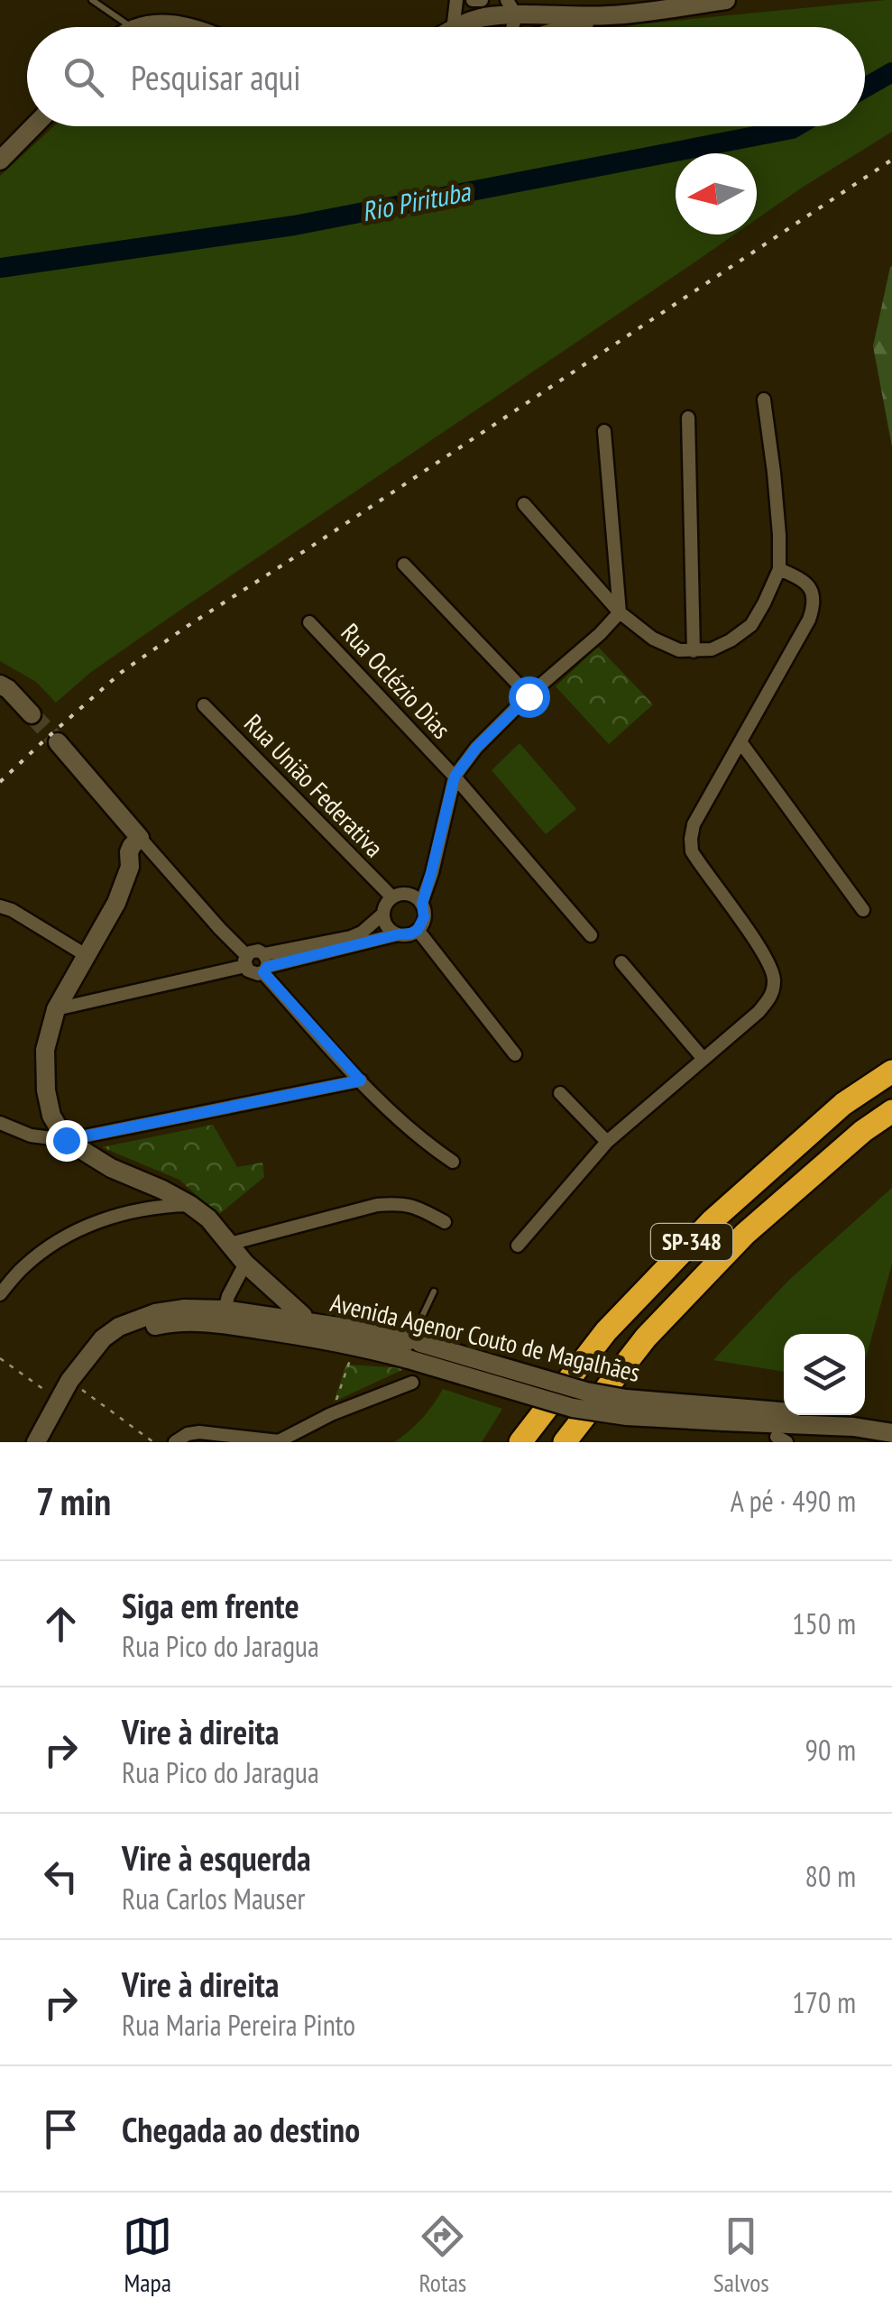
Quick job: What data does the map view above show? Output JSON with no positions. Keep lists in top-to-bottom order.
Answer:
{
  "streets": {
    "highway": ["SP-348"],
    "street": ["Rua Oclézio Dias", "Rua União Federativa", "Avenida Agenor Couto de Magalhães"]
  },
  "water": ["Rio Pirituba"],
  "north": "left",
  "page": {
    "search": "Pesquisar aqui",
    "heading": ["7 min", "A pé · 490 m"],
    "list": [
      ["Siga em frente", "Rua Pico do Jaragua", "150 m"],
      ["Vire à direita", "Rua Pico do Jaragua", "90 m"],
      ["Vire à esquerda", "Rua Carlos Mauser", "80 m"],
      ["Vire à direita", "Rua Maria Pereira Pinto", "170 m"],
      "Chegada ao destino"
    ],
    "nav": ["Mapa", "Rotas", "Salvos"]
  }
}
